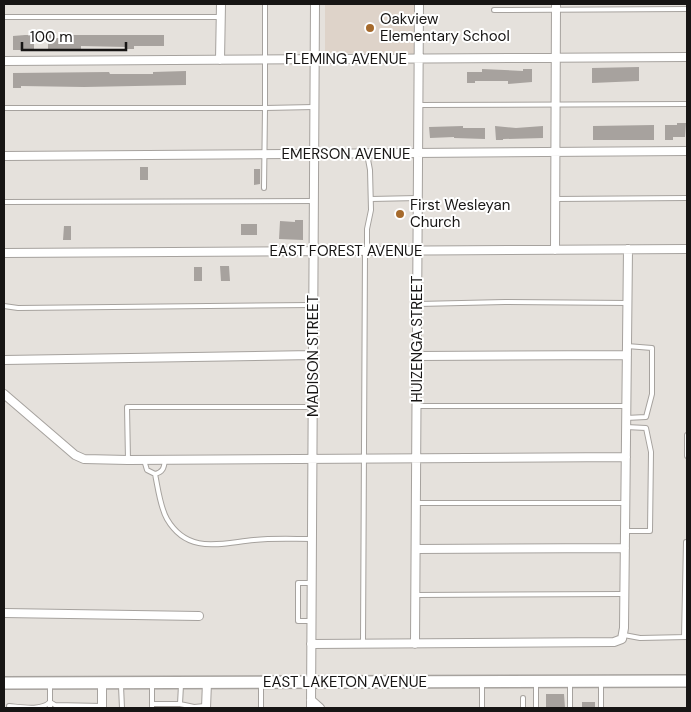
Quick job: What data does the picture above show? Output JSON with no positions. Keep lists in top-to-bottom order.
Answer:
{
  "streets": {
    "main road": ["EAST LAKETON AVENUE"],
    "street": [
      "FLEMING AVENUE",
      "EMERSON AVENUE",
      "EAST FOREST AVENUE",
      "HUIZENGA STREET",
      "MADISON STREET"
    ]
  },
  "crossings": [
    ["FLEMING AVENUE", "HUIZENGA STREET"],
    ["FLEMING AVENUE", "MADISON STREET"],
    ["EMERSON AVENUE", "HUIZENGA STREET"],
    ["EMERSON AVENUE", "MADISON STREET"],
    ["EAST FOREST AVENUE", "HUIZENGA STREET"],
    ["EAST FOREST AVENUE", "MADISON STREET"],
    ["MADISON STREET", "EAST LAKETON AVENUE"]
  ],
  "places": ["Oakview Elementary School", "First Wesleyan Church"],
  "scale_bar": "100 m"
}
